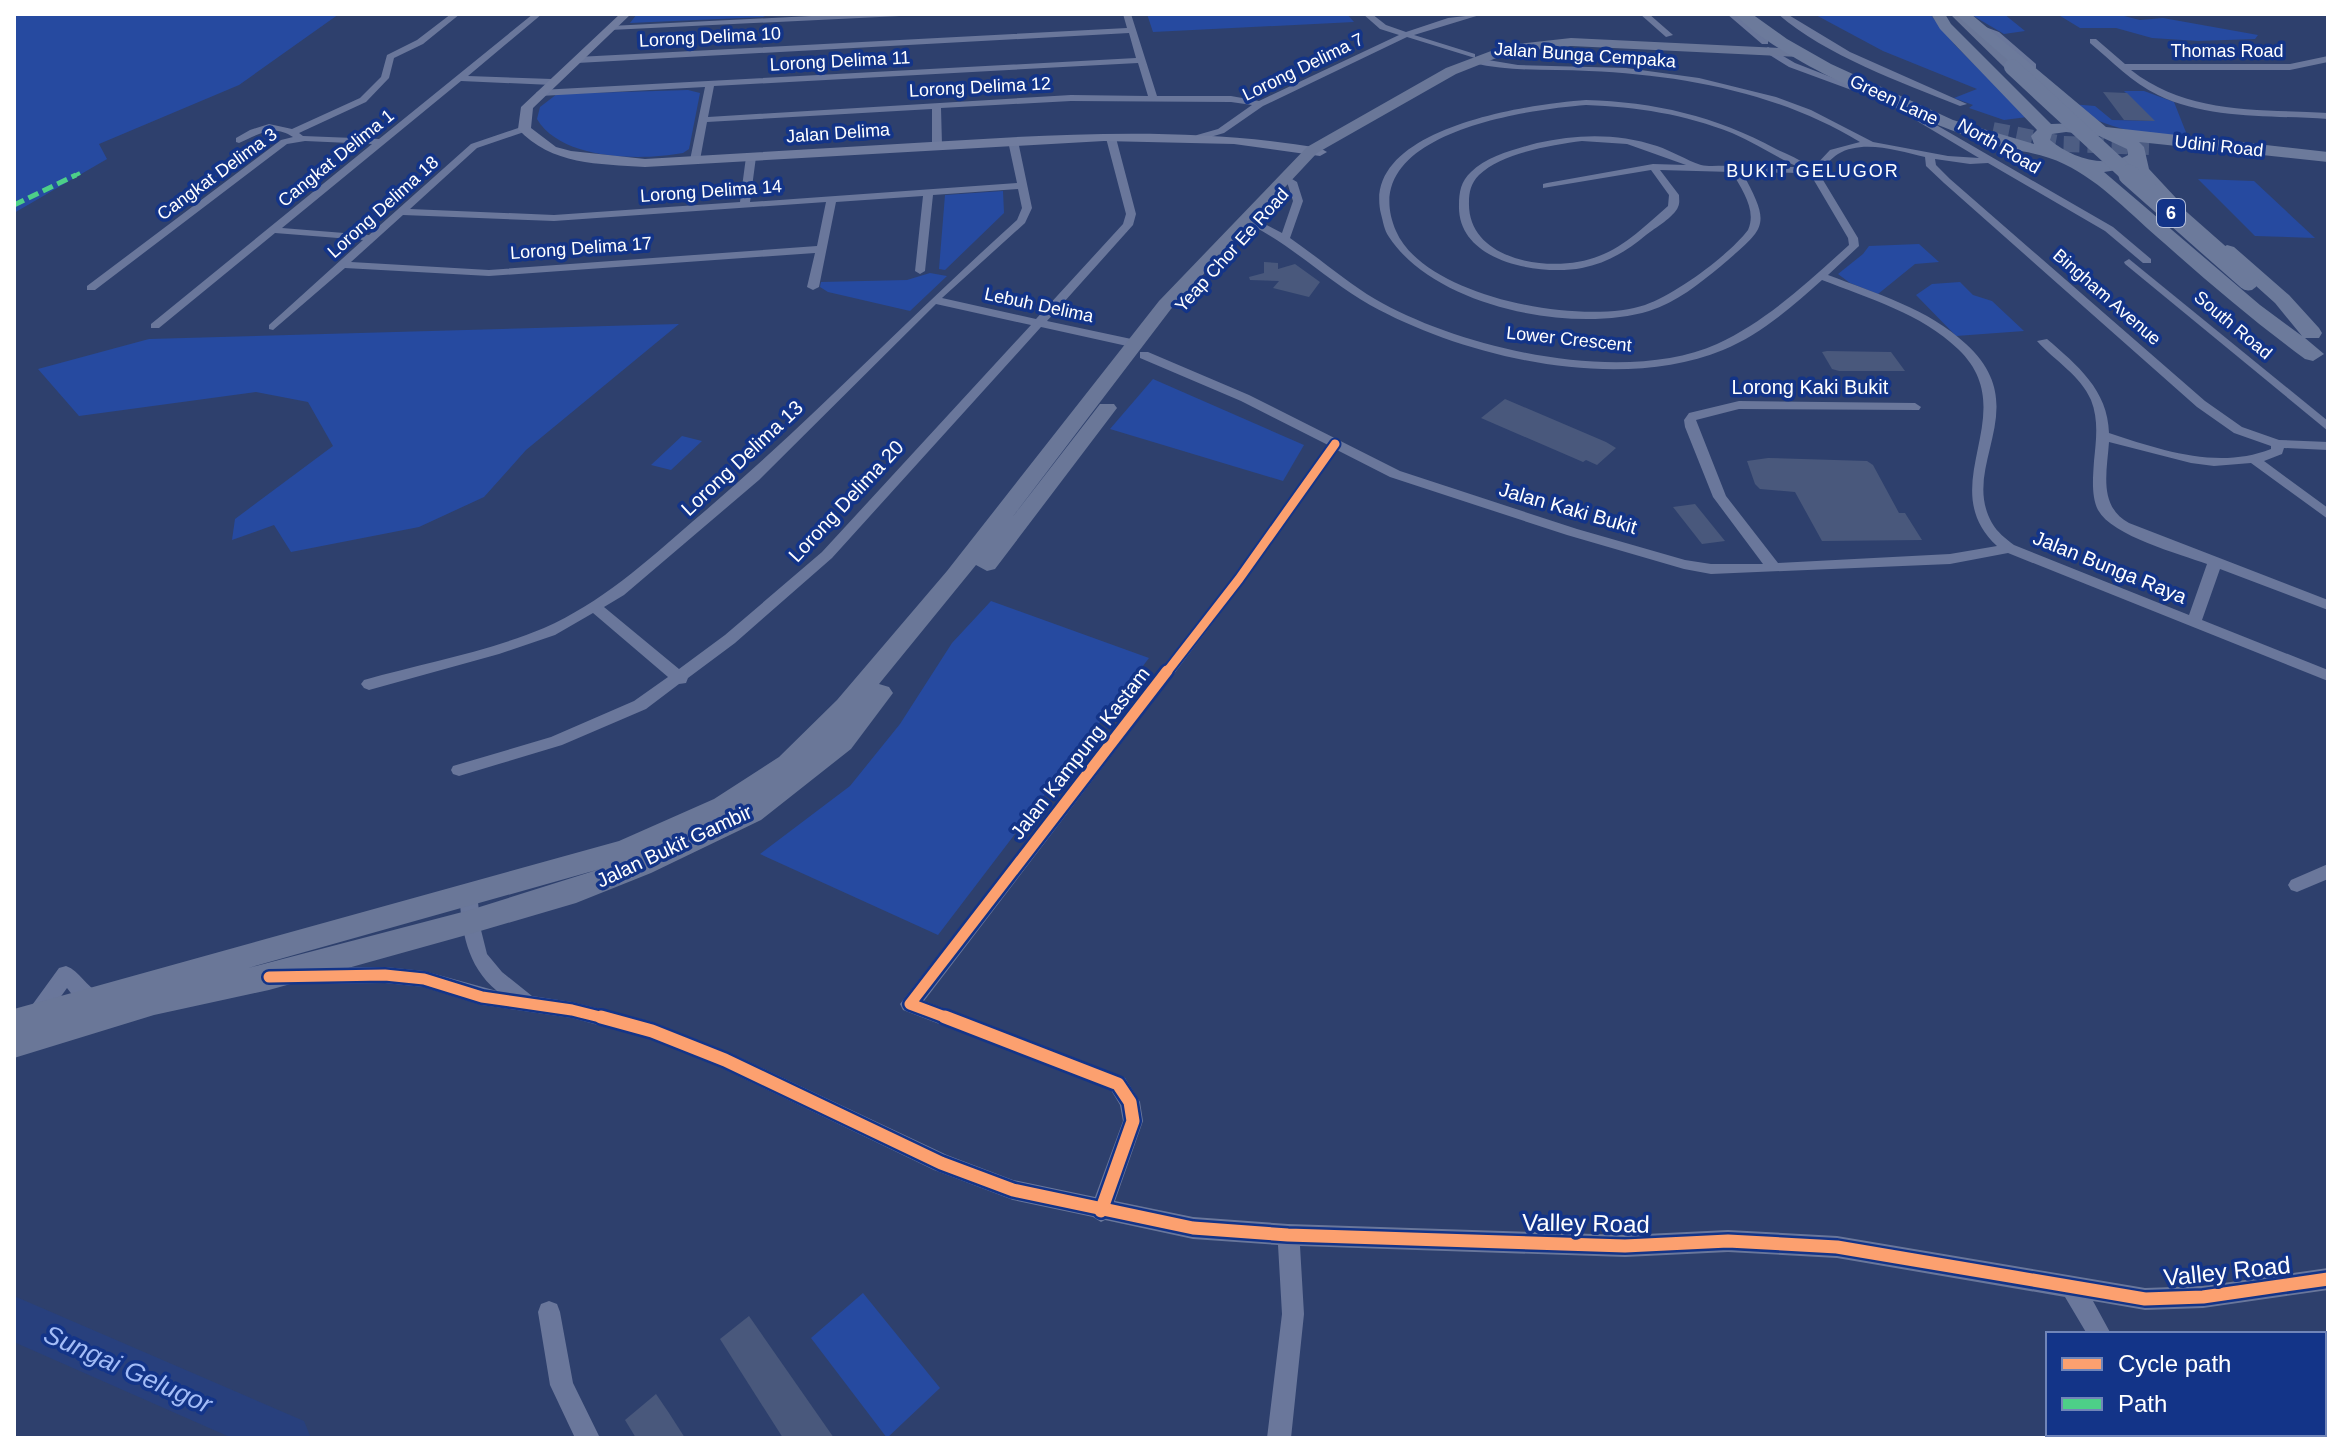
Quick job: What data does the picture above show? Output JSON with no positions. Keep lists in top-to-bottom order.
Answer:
{
  "streets": {
    "highway": ["Green Lane", "Udini Road", "6"],
    "main road": ["Yeap Chor Ee Road", "Jalan Bukit Gambir"],
    "street": [
      "Lorong Delima 10",
      "Thomas Road",
      "Jalan Bunga Cempaka",
      "Lorong Delima 11",
      "Lorong Delima 7",
      "Lorong Delima 12",
      "Jalan Delima",
      "North Road",
      "Cangkat Delima 1",
      "Cangkat Delima 3",
      "Lorong Delima 14",
      "Lorong Delima 18",
      "Lorong Delima 17",
      "Bingham Avenue",
      "Lebuh Delima",
      "South Road",
      "Lower Crescent",
      "Lorong Kaki Bukit",
      "Lorong Delima 13",
      "Lorong Delima 20",
      "Jalan Kaki Bukit",
      "Jalan Bunga Raya",
      "Jalan Kampung Kastam",
      "Valley Road"
    ]
  },
  "crossings": [
    ["Jalan Bunga Cempaka", "Lorong Delima 7"],
    ["Jalan Bunga Cempaka", "Yeap Chor Ee Road"],
    ["Lorong Delima 7", "Lorong Delima 12"],
    ["Lorong Delima 7", "Jalan Delima"],
    ["Green Lane", "North Road"],
    ["Green Lane", "Udini Road"],
    ["Green Lane", "6"],
    ["Jalan Delima", "Lorong Delima 18"],
    ["Jalan Delima", "Yeap Chor Ee Road"],
    ["Jalan Delima", "Lorong Delima 13"],
    ["Jalan Delima", "Lorong Delima 20"],
    ["North Road", "South Road"],
    ["Udini Road", "6"],
    ["Cangkat Delima 1", "Cangkat Delima 3"],
    ["Lorong Delima 14", "Lorong Delima 18"],
    ["Lorong Delima 14", "Lorong Delima 13"],
    ["Lorong Delima 18", "Lorong Delima 17"],
    ["Yeap Chor Ee Road", "Lebuh Delima"],
    ["Yeap Chor Ee Road", "Lower Crescent"],
    ["Yeap Chor Ee Road", "Jalan Kaki Bukit"],
    ["Yeap Chor Ee Road", "Jalan Bukit Gambir"],
    ["Lebuh Delima", "Lorong Delima 13"],
    ["Lebuh Delima", "Lorong Delima 20"],
    ["Lebuh Delima", "Jalan Kaki Bukit"],
    ["Lebuh Delima", "Jalan Bukit Gambir"],
    ["Lower Crescent", "Jalan Bunga Raya"],
    ["Lorong Kaki Bukit", "Jalan Kaki Bukit"],
    ["Jalan Kaki Bukit", "Jalan Bunga Raya"],
    ["Jalan Kaki Bukit", "Jalan Kampung Kastam"],
    ["Jalan Kaki Bukit", "Jalan Bukit Gambir"],
    ["Jalan Kampung Kastam", "Valley Road"],
    ["Jalan Bukit Gambir", "Valley Road"]
  ],
  "districts": ["BUKIT GELUGOR"],
  "water": ["Sungai Gelugor"],
  "legend": ["Cycle path", "Path"]
}
